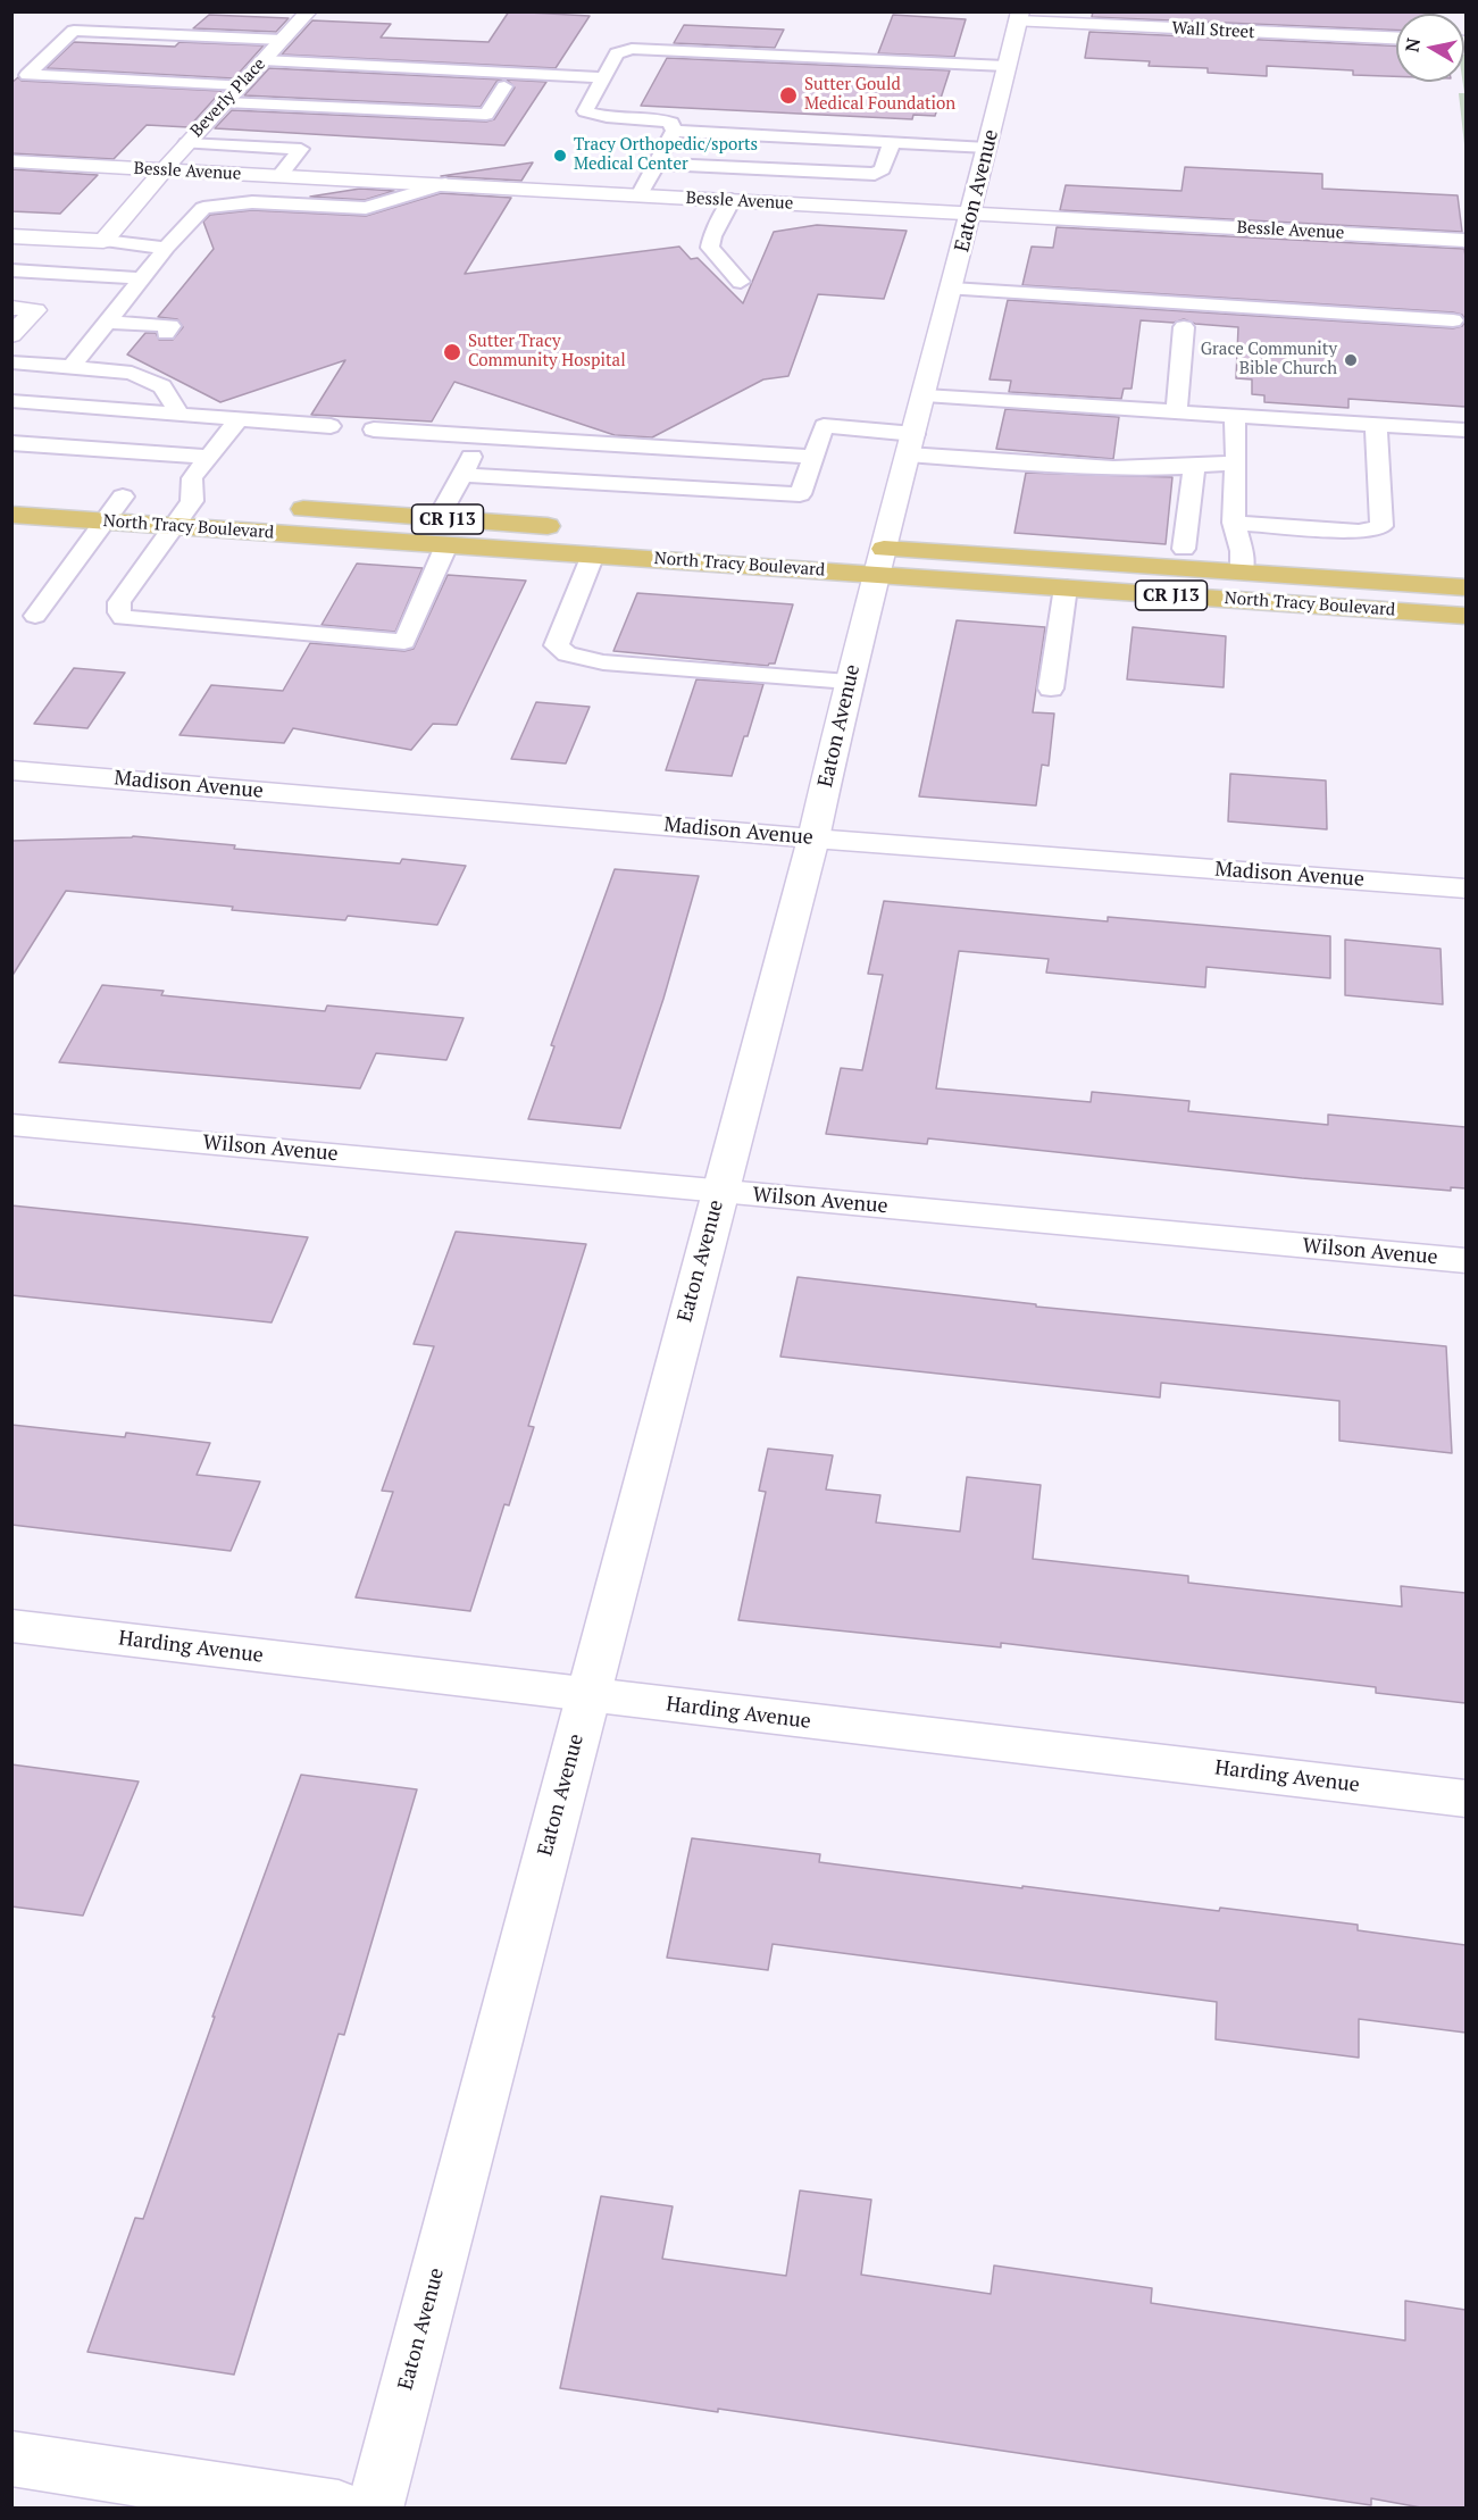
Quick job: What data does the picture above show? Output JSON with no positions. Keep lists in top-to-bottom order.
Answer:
{
  "streets": {
    "main road": ["CR J13", "North Tracy Boulevard"],
    "street": [
      "Wall Street",
      "Beverly Place",
      "Bessle Avenue",
      "Eaton Avenue",
      "Madison Avenue",
      "Wilson Avenue",
      "Harding Avenue"
    ]
  },
  "crossings": [
    ["Wall Street", "Eaton Avenue"],
    ["Beverly Place", "Bessle Avenue"],
    ["Bessle Avenue", "Eaton Avenue"],
    ["Eaton Avenue", "North Tracy Boulevard"],
    ["Eaton Avenue", "Madison Avenue"],
    ["Eaton Avenue", "Wilson Avenue"],
    ["Eaton Avenue", "Harding Avenue"]
  ],
  "places": [
    "Sutter Gould Medical Foundation",
    "Tracy Orthopedic/sports Medical Center",
    "Sutter Tracy Community Hospital",
    "Grace Community Bible Church"
  ],
  "north": "left"
}
